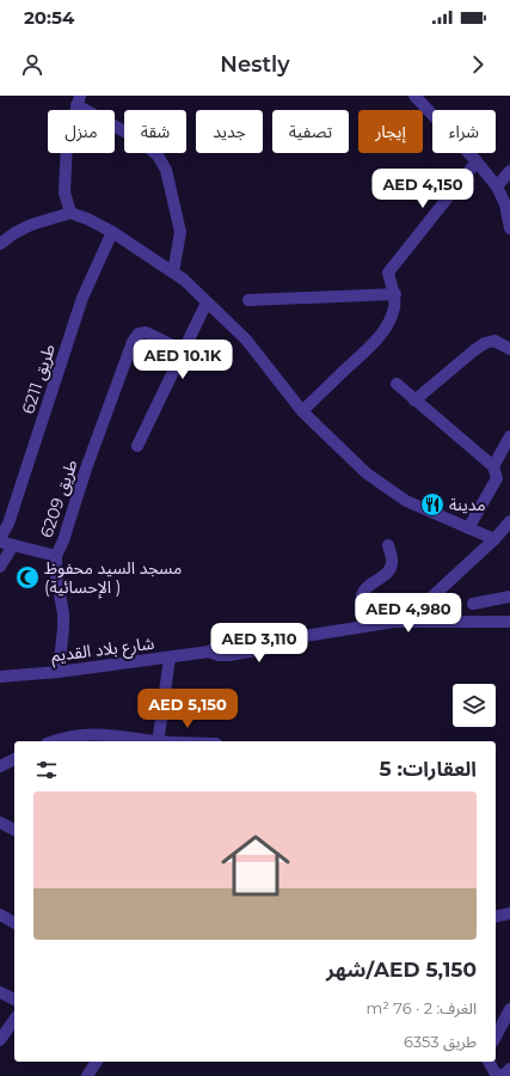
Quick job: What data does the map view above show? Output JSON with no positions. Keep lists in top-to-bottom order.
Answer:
{
  "streets": {
    "street": ["طريق 6211", "طريق 6209", "شارع بلاد القديم"]
  },
  "crossings": [
    ["طريق 6209", "شارع بلاد القديم"]
  ],
  "places": {
    "restaurant": ["مدينة"],
    "mosque": ["مسجد السيد محفوظ (الإحسائية )"]
  },
  "page": {
    "status": "20:54",
    "header": "Nestly",
    "chip": [
      "شراء",
      "إيجار",
      "تصفية",
      "جديد",
      "شقة",
      "منزل"
    ],
    "price": [
      "AED 4,150",
      "AED 10.1K",
      "AED 4,980",
      "AED 3,110",
      "AED 5,150"
    ],
    "heading": "العقارات: 5",
    "list": [
      {
        "name": "AED 5,150/شهر",
        "note": "الغرف: 2 · 76 m² · طريق 6353"
      }
    ]
  }
}
